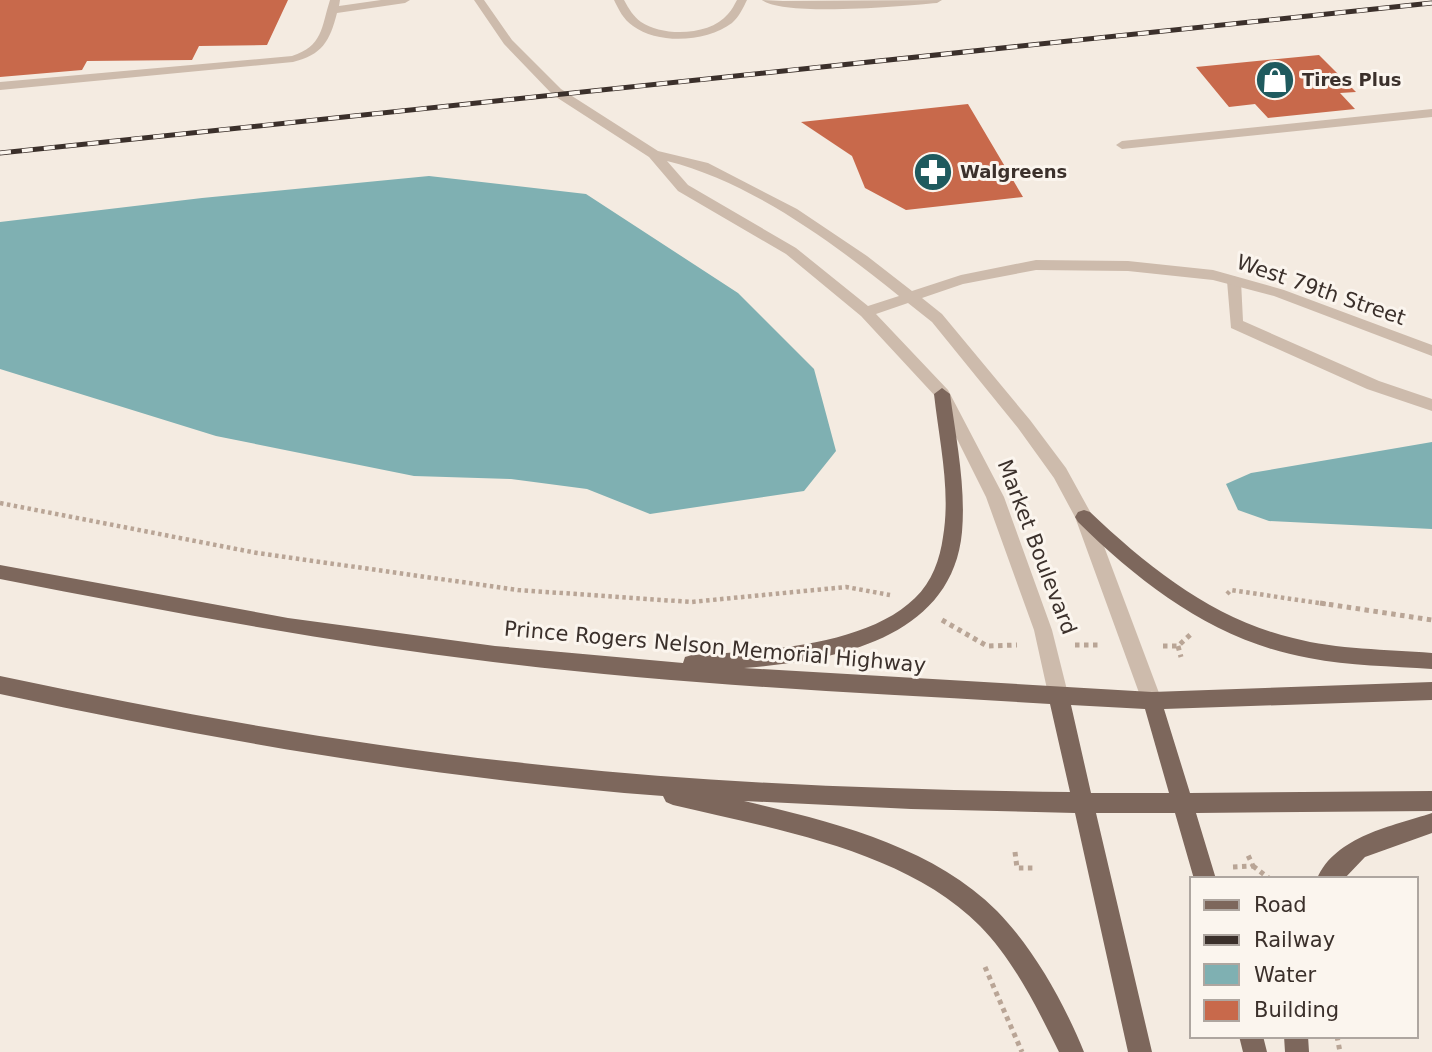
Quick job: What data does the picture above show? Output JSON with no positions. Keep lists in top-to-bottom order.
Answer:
{
  "streets": {
    "main road": ["Market Boulevard", "Prince Rogers Nelson Memorial Highway"],
    "street": ["West 79th Street"]
  },
  "crossings": [
    ["West 79th Street", "Market Boulevard"],
    ["Market Boulevard", "Prince Rogers Nelson Memorial Highway"]
  ],
  "places": {
    "shop": ["Tires Plus"],
    "pharmacy": ["Walgreens"]
  },
  "legend": [
    "Road",
    "Railway",
    "Water",
    "Building"
  ]
}
